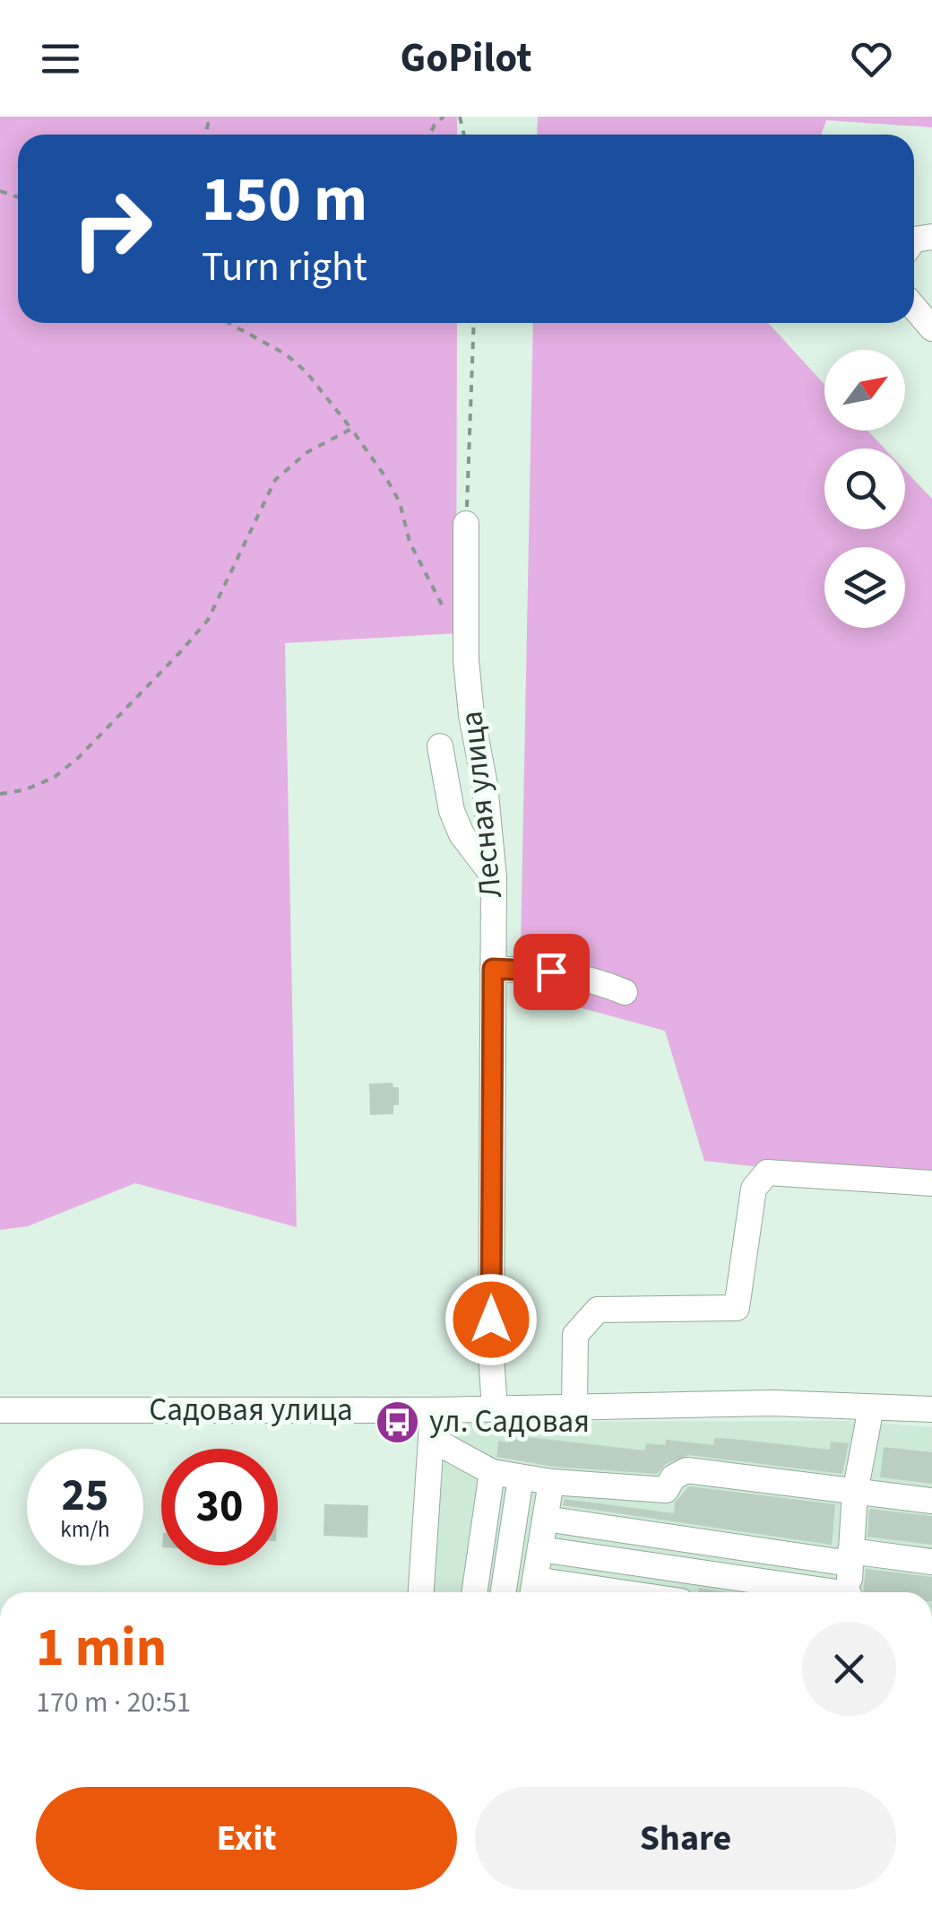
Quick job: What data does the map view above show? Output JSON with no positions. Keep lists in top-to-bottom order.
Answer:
{
  "streets": {
    "street": ["Лесная улица", "Садовая улица"]
  },
  "crossings": [
    ["Лесная улица", "Садовая улица"]
  ],
  "places": {
    "bus stop": ["ул. Садовая"]
  },
  "north": "top right",
  "page": {
    "header": "GoPilot",
    "turn": ["150 m", "Turn right"],
    "speed": "25 km/h",
    "limit": "30",
    "heading": ["1 min", "170 m · 20:51"],
    "buttons": ["Exit", "Share"]
  }
}
